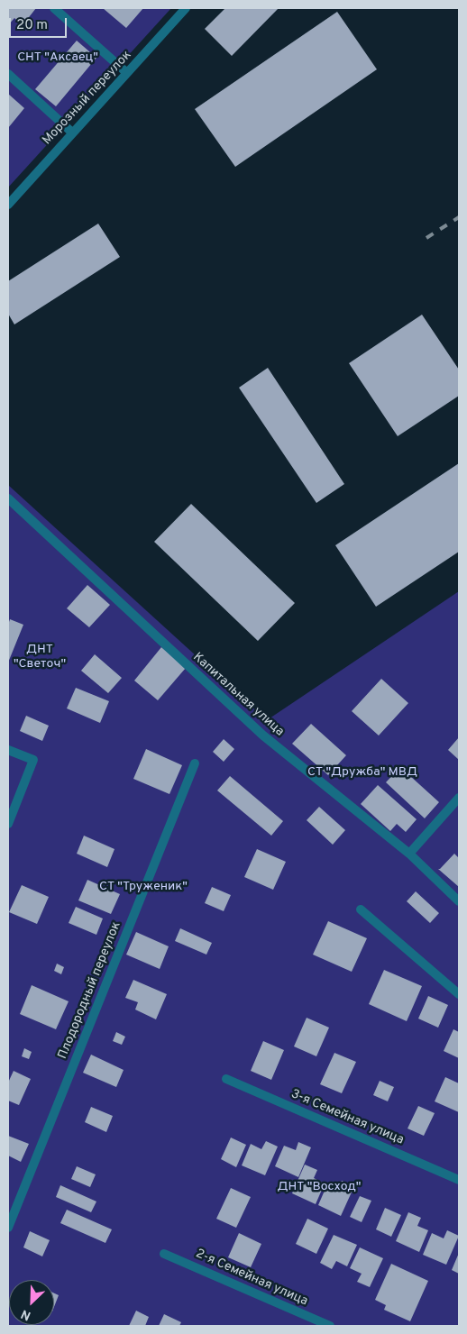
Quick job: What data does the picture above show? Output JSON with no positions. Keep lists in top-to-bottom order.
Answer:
{
  "streets": {
    "street": [
      "Морозный переулок",
      "Капитальная улица",
      "Плодородный переулок",
      "3-я Семейная улица",
      "2-я Семейная улица"
    ]
  },
  "parks": [
    "СНТ \"Аксаец\"",
    "ДНТ \"Светоч\"",
    "СТ \"Дружба\" МВД",
    "СТ \"Труженик\"",
    "ДНТ \"Восход\""
  ],
  "scale_bar": "20 m",
  "north": "bottom left"
}
